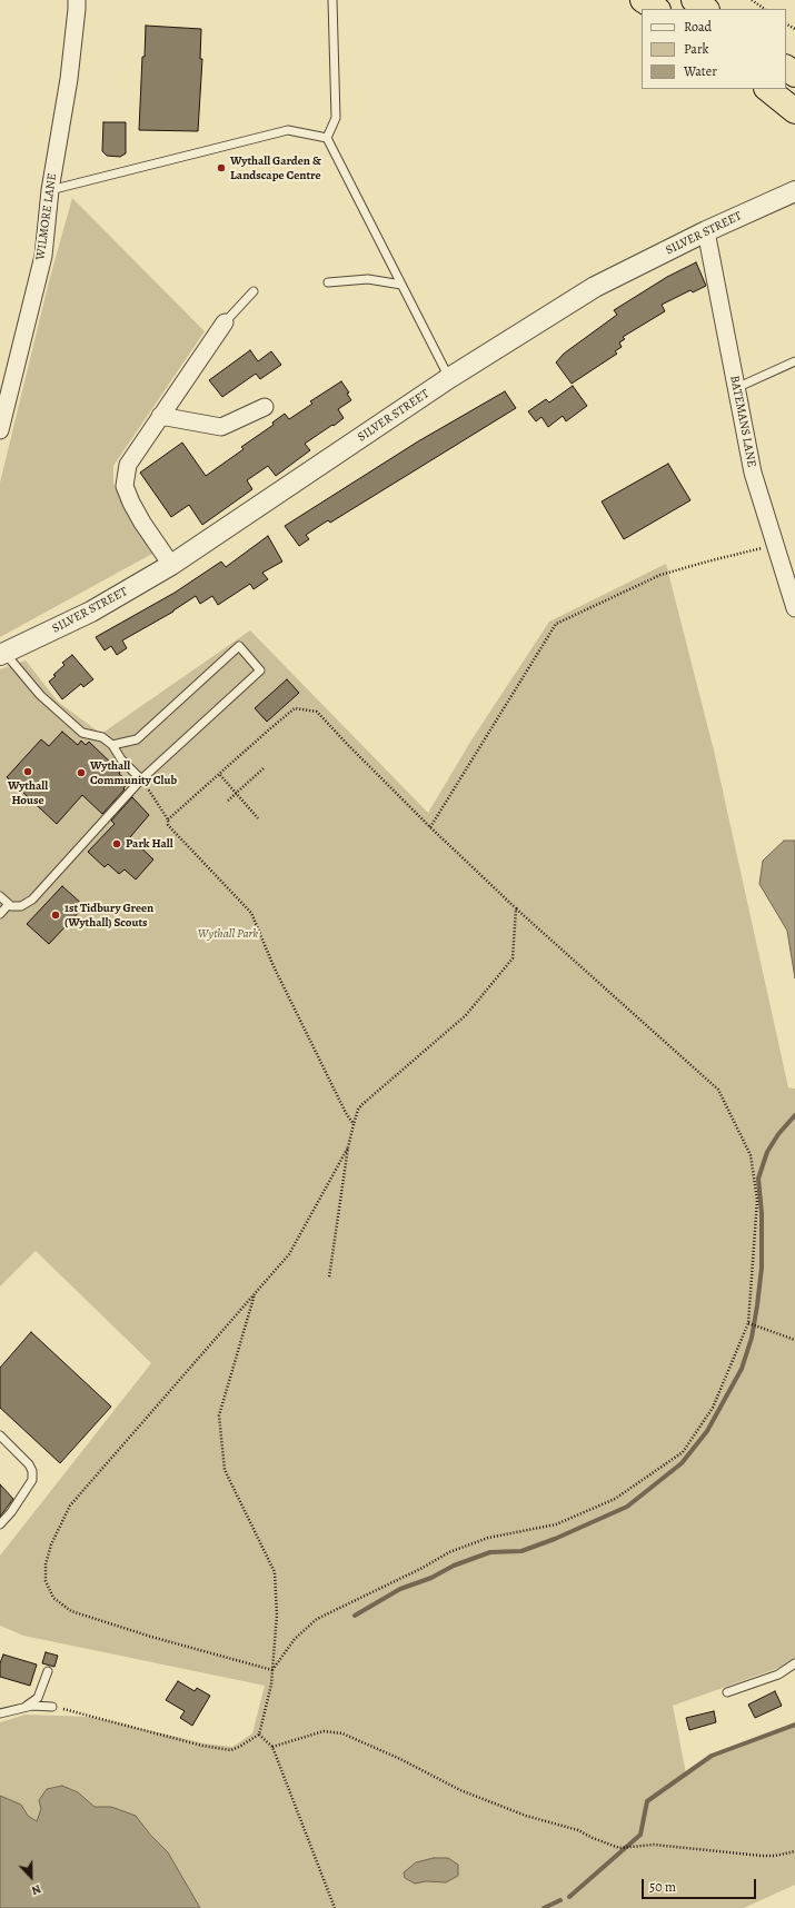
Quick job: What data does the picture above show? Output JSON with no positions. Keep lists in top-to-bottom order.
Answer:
{
  "streets": {
    "street": ["WILMORE LANE", "SILVER STREET", "BATEMANS LANE"]
  },
  "crossings": [
    ["SILVER STREET", "BATEMANS LANE"]
  ],
  "parks": ["Wythall Park"],
  "places": [
    "Wythall Garden & Landscape Centre",
    "Wythall House",
    "Wythall Community Club",
    "Park Hall",
    "1st Tidbury Green (Wythall) Scouts"
  ],
  "legend": ["Road", "Park", "Water"],
  "scale_bar": "50 m",
  "north": "bottom"
}
